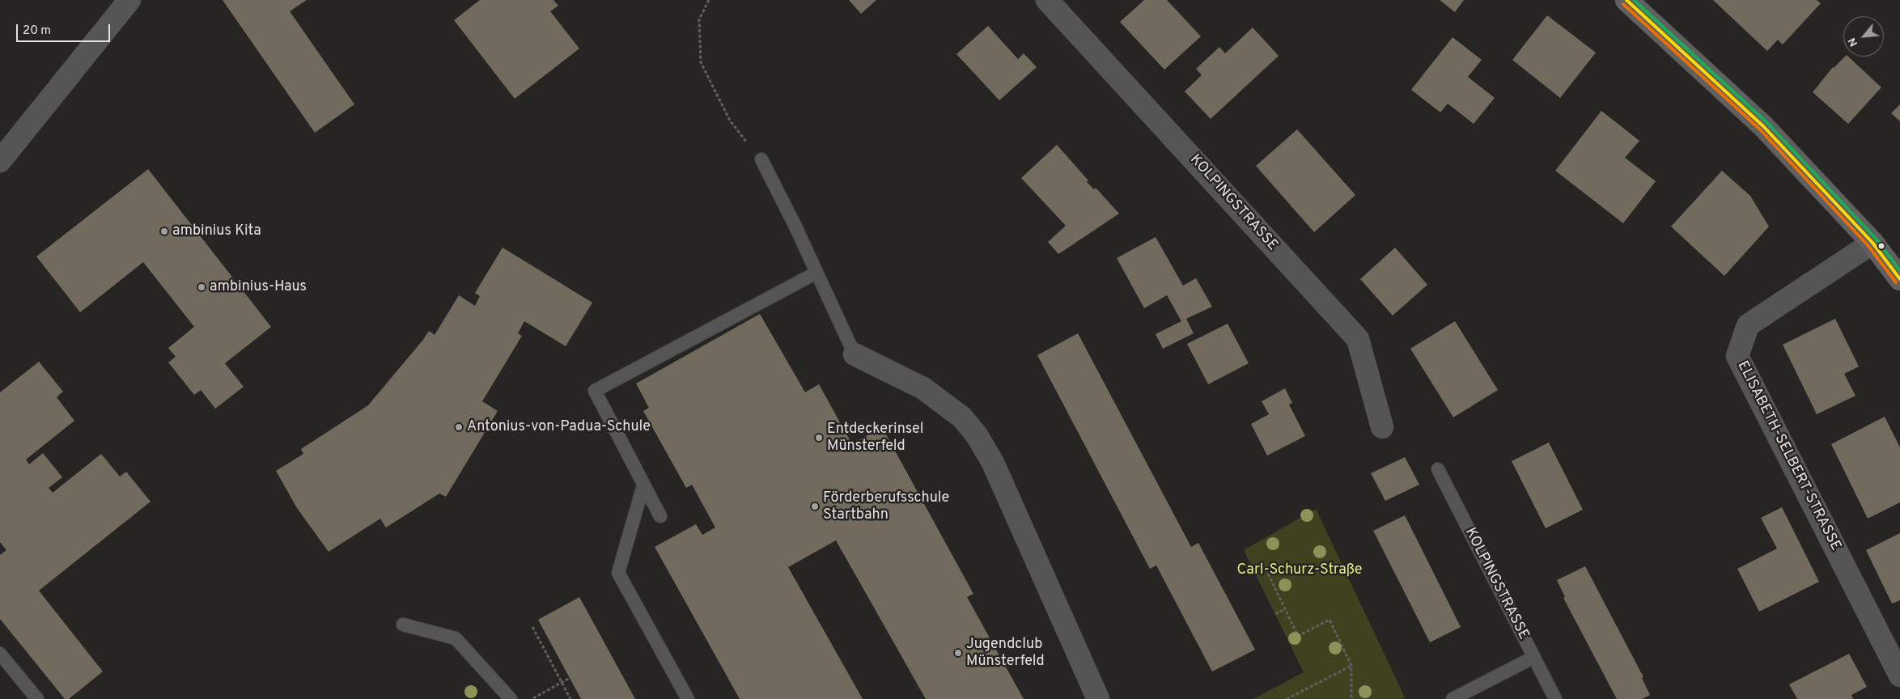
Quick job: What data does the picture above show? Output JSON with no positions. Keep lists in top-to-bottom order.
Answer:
{
  "streets": {
    "street": ["KOLPINGSTRASSE", "ELISABETH-SELBERT-STRASSE"]
  },
  "parks": ["Carl-Schurz-Straße"],
  "places": [
    "ambinius Kita",
    "ambinius-Haus",
    "Antonius-von-Padua-Schule",
    "Entdeckerinsel Münsterfeld",
    "Förderberufsschule Startbahn",
    "Jugendclub Münsterfeld"
  ],
  "scale_bar": "20 m",
  "north": "bottom left"
}
